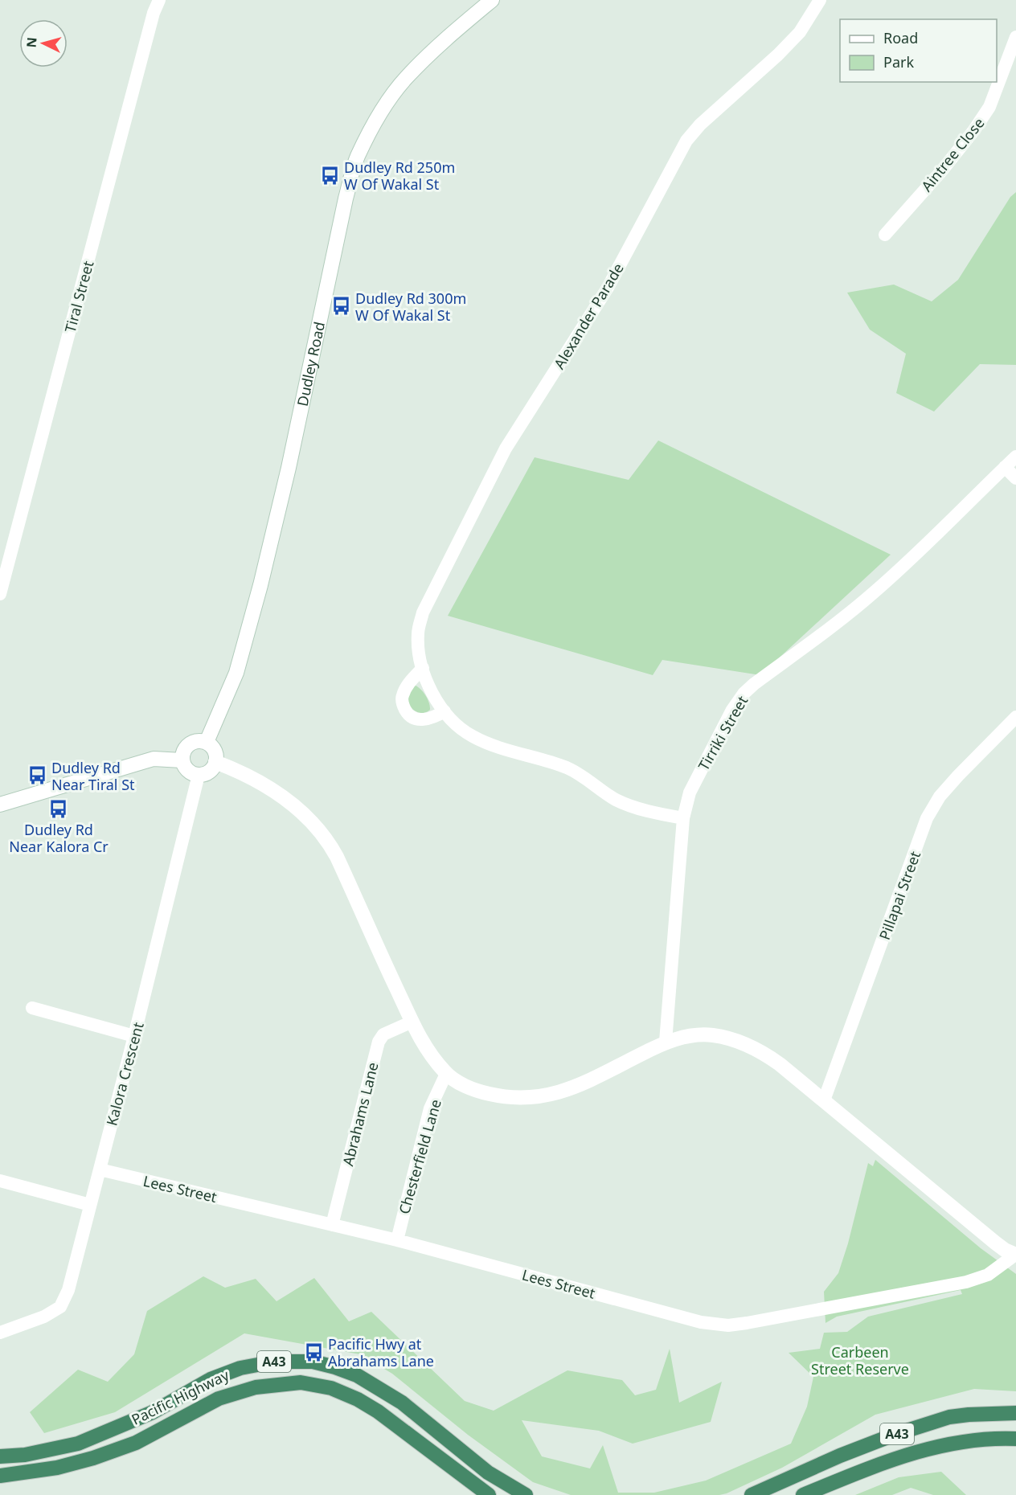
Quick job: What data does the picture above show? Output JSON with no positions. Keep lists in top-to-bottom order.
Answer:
{
  "streets": {
    "highway": ["A43", "Pacific Highway"],
    "main road": ["Dudley Road"],
    "street": [
      "Aintree Close",
      "Tiral Street",
      "Alexander Parade",
      "Tirriki Street",
      "Pillapai Street",
      "Kalora Crescent",
      "Abrahams Lane",
      "Chesterfield Lane",
      "Lees Street"
    ]
  },
  "crossings": [
    ["Alexander Parade", "Tirriki Street"],
    ["Dudley Road", "Kalora Crescent"],
    ["Kalora Crescent", "Lees Street"],
    ["Abrahams Lane", "Lees Street"],
    ["Chesterfield Lane", "Lees Street"]
  ],
  "parks": ["Carbeen Street Reserve"],
  "places": {
    "bus stop": [
      "Dudley Rd 250m W Of Wakal St",
      "Dudley Rd 300m W Of Wakal St",
      "Dudley Rd Near Tiral St",
      "Dudley Rd Near Kalora Cr",
      "Pacific Hwy at Abrahams Lane"
    ]
  },
  "legend": ["Road", "Park"],
  "north": "left"
}
